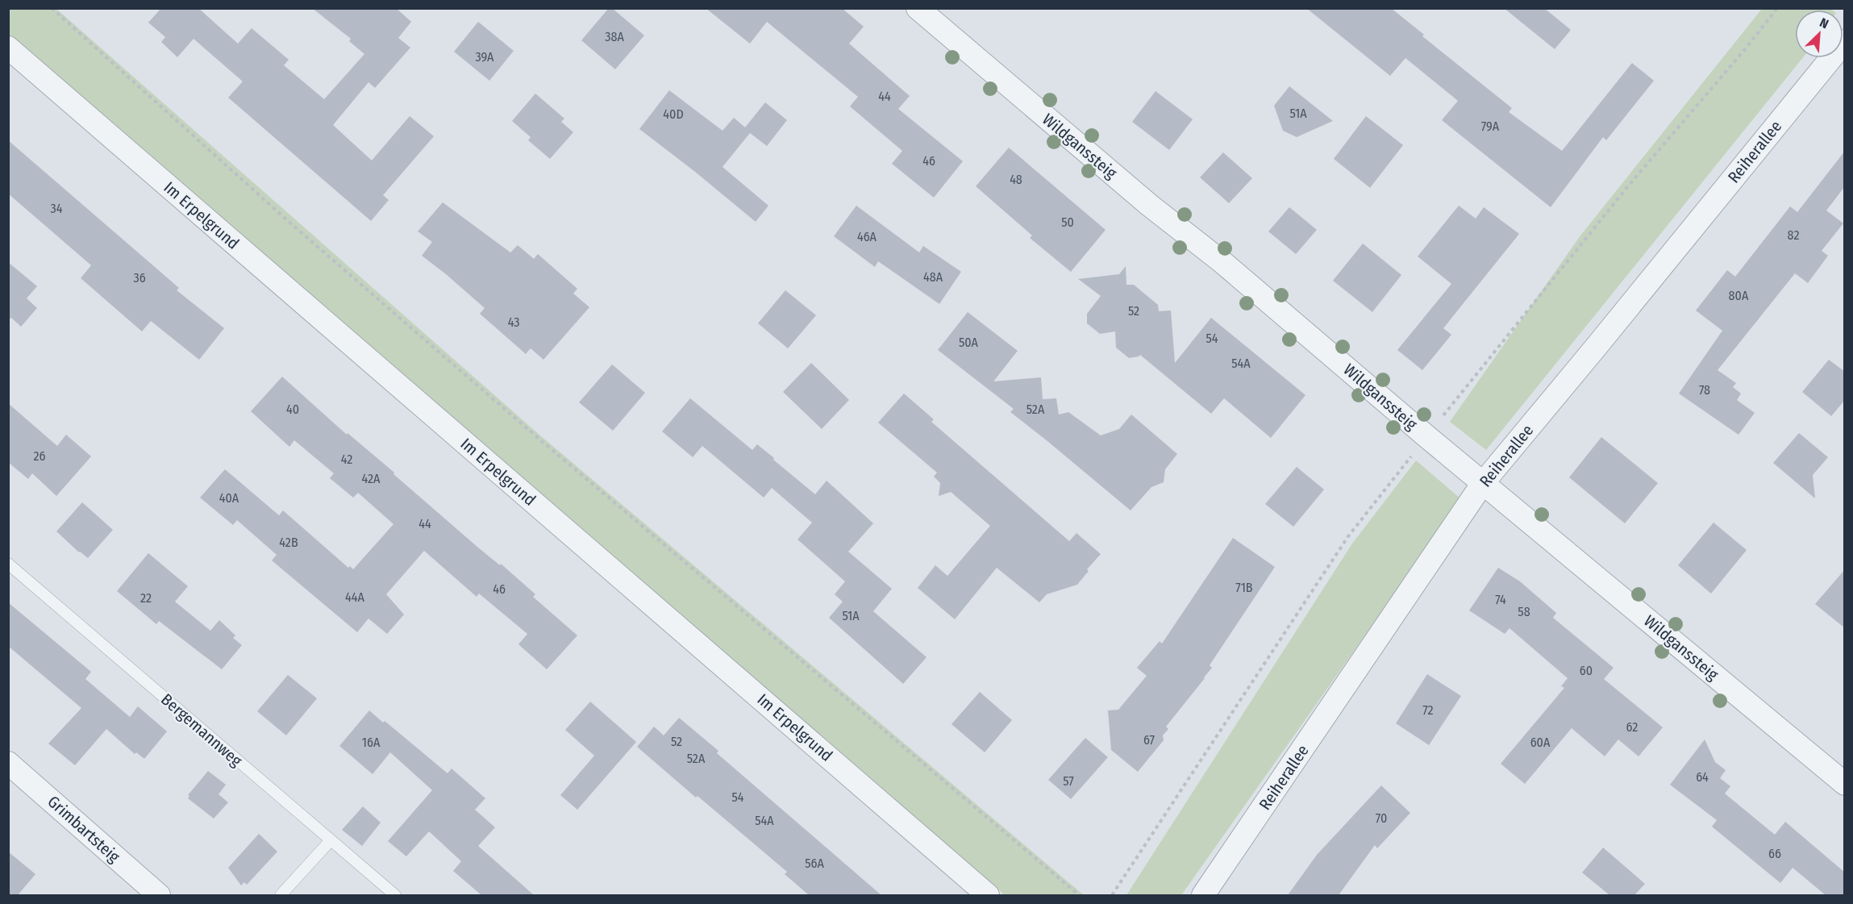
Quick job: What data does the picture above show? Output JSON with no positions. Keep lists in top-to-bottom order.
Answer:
{
  "streets": {
    "street": [
      "Wildganssteig",
      "Reiherallee",
      "Im Erpelgrund",
      "Grimbartsteig"
    ],
    "lane": ["Bergemannweg"]
  },
  "crossings": [
    ["Wildganssteig", "Reiherallee"]
  ],
  "house_numbers": [
    "38A",
    "39A",
    "44",
    "51A",
    "40D",
    "79A",
    "46",
    "48",
    "34",
    "50",
    "82",
    "46A",
    "48A",
    "36",
    "80A",
    "52",
    "43",
    "54",
    "50A",
    "54A",
    "78",
    "40",
    "52A",
    "26",
    "42",
    "42A",
    "40A",
    "44",
    "42B",
    "71B",
    "46",
    "44A",
    "22",
    "74",
    "58",
    "51A",
    "60",
    "72",
    "62",
    "67",
    "52",
    "16A",
    "60A",
    "52A",
    "64",
    "57",
    "54",
    "70",
    "54A",
    "66",
    "56A"
  ],
  "north": "top right"
}
